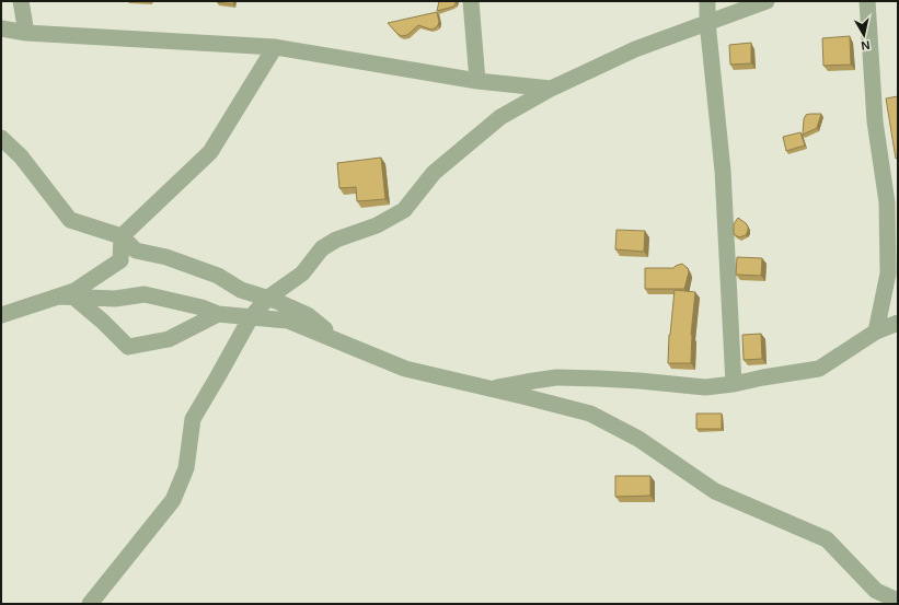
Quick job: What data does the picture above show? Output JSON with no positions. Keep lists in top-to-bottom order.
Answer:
{
  "north": "bottom"
}
